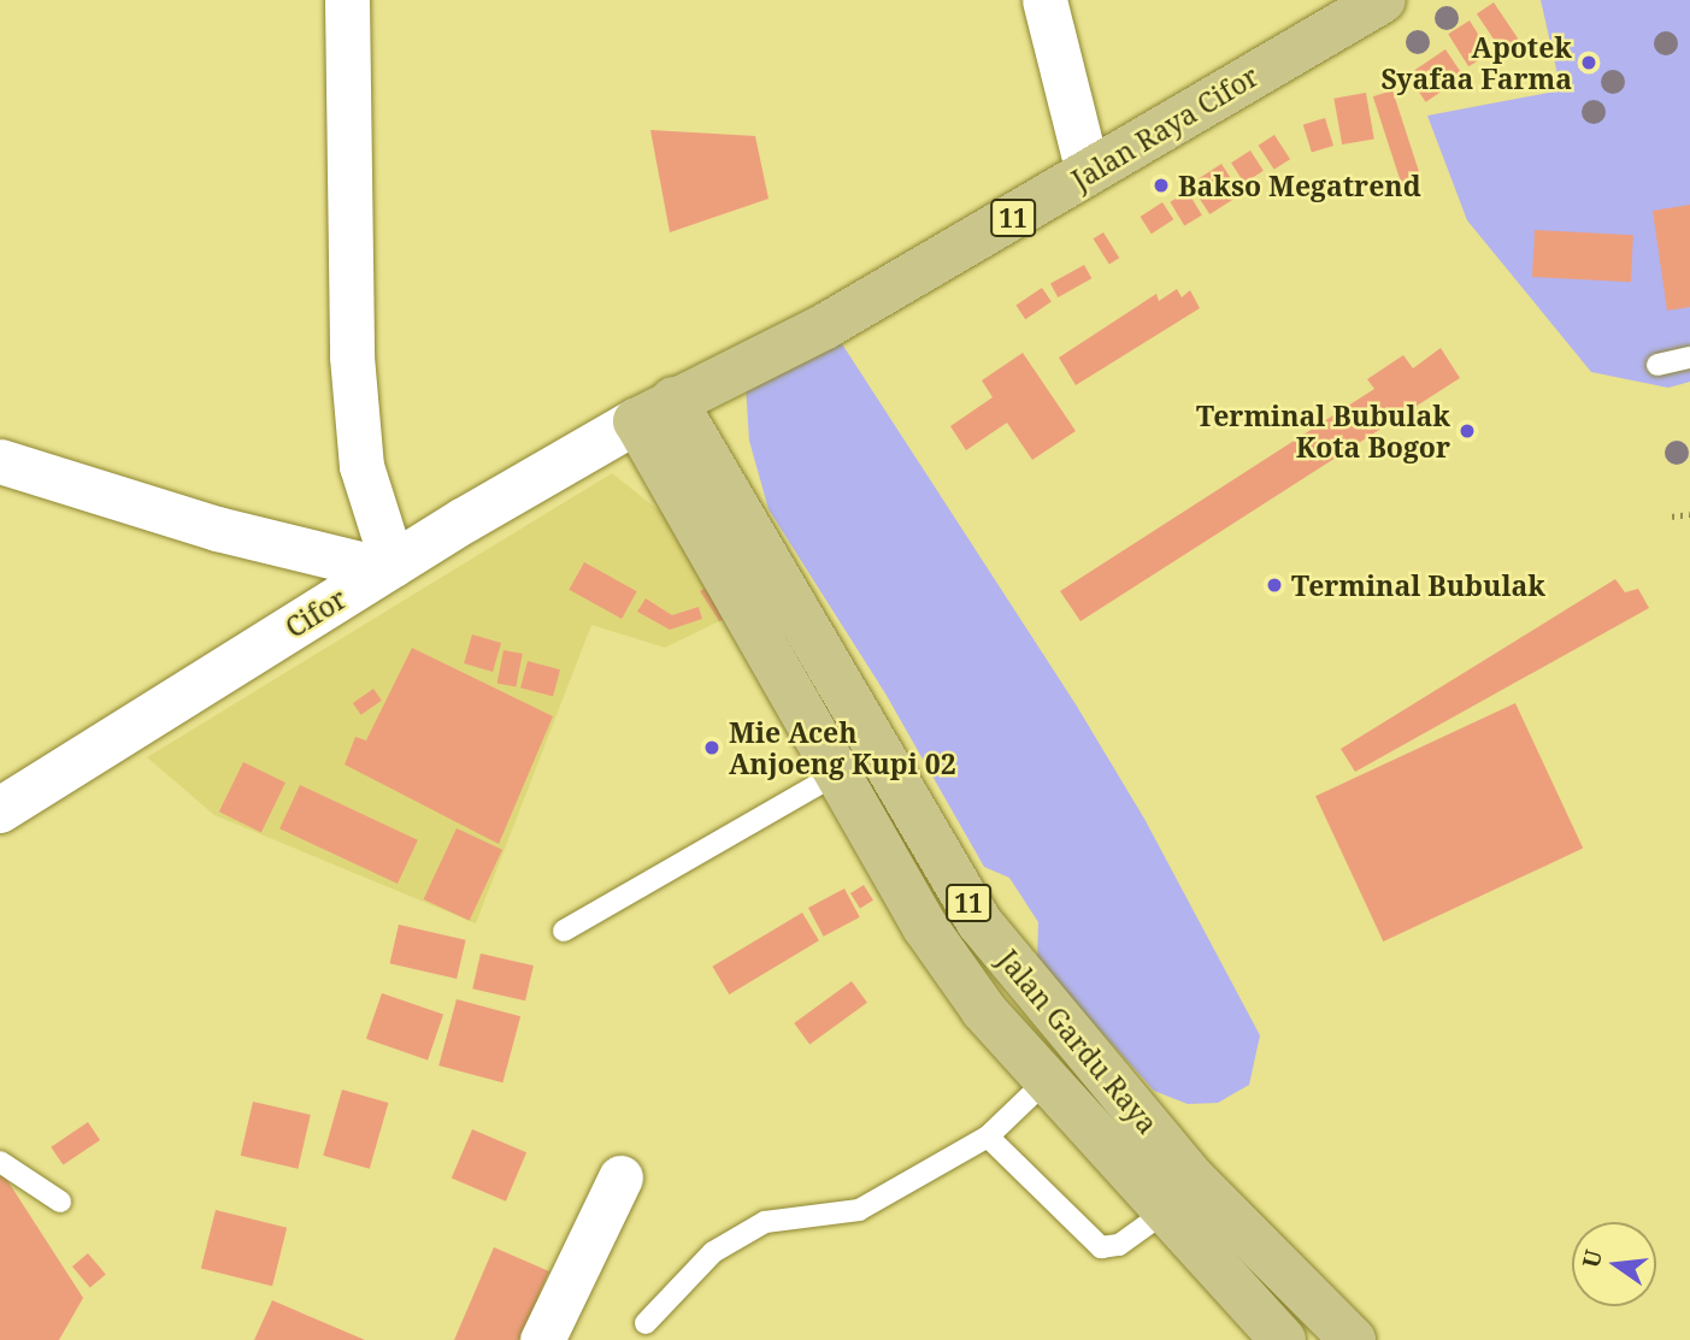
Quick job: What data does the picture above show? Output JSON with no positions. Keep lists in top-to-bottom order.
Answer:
{
  "streets": {
    "highway": ["Jalan Raya Cifor", "11", "Jalan Gardu Raya"],
    "street": ["Cifor"]
  },
  "crossings": [
    ["Jalan Raya Cifor", "Cifor"],
    ["Jalan Raya Cifor", "Jalan Gardu Raya"],
    ["Cifor", "Jalan Gardu Raya"]
  ],
  "places": [
    "Apotek Syafaa Farma",
    "Bakso Megatrend",
    "Terminal Bubulak Kota Bogor",
    "Terminal Bubulak",
    "Mie Aceh Anjoeng Kupi 02"
  ],
  "north": "left"
}
